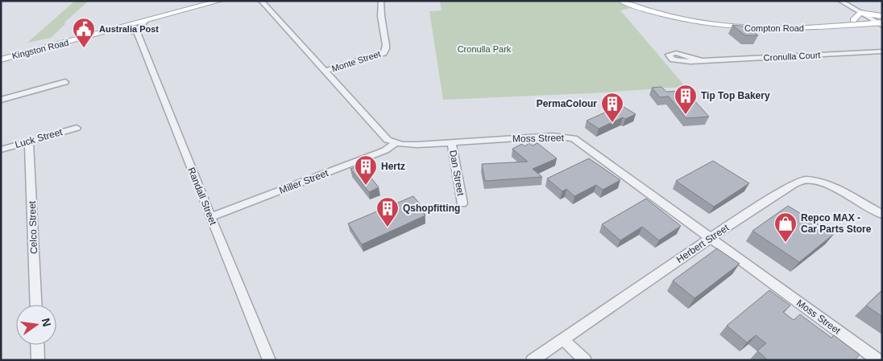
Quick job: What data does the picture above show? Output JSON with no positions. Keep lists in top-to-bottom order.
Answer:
{
  "streets": {
    "main road": ["Compton Road", "Kingston Road"],
    "street": [
      "Cronulla Court",
      "Monte Street",
      "Luck Street",
      "Moss Street",
      "Dan Street",
      "Miller Street",
      "Randall Street",
      "Celco Street",
      "Herbert Street"
    ]
  },
  "crossings": [
    ["Luck Street", "Celco Street"],
    ["Moss Street", "Dan Street"],
    ["Moss Street", "Miller Street"],
    ["Moss Street", "Herbert Street"],
    ["Miller Street", "Randall Street"]
  ],
  "parks": ["Cronulla Park"],
  "places": {
    "public building": ["Australia Post"],
    "building": [
      "Tip Top Bakery",
      "PermaColour",
      "Hertz",
      "Qshopfitting"
    ],
    "shop": ["Repco MAX - Car Parts Store"]
  },
  "north": "right"
}
